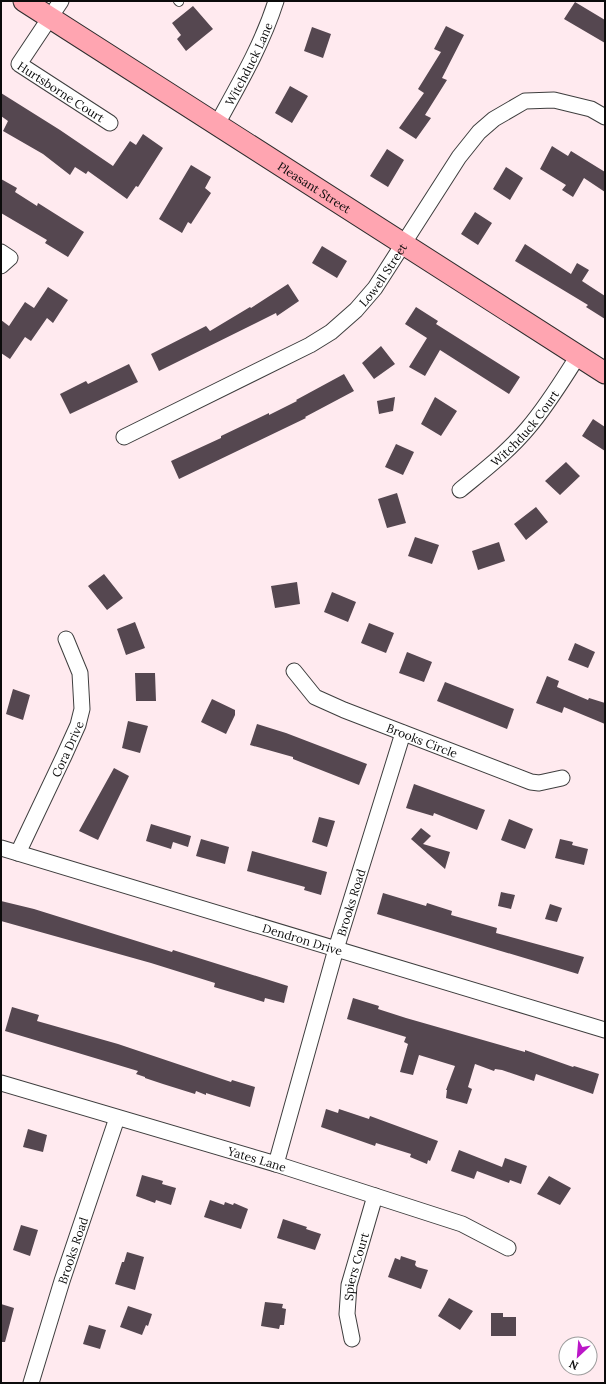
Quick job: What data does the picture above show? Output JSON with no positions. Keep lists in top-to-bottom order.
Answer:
{
  "streets": {
    "street": [
      "Witchduck Lane",
      "Hurtsborne Court",
      "Pleasant Street",
      "Lowell Street",
      "Witchduck Court",
      "Brooks Circle",
      "Cora Drive",
      "Brooks Road",
      "Dendron Drive",
      "Yates Lane",
      "Spiers Court"
    ]
  },
  "crossings": [
    ["Witchduck Lane", "Pleasant Street"],
    ["Hurtsborne Court", "Pleasant Street"],
    ["Pleasant Street", "Lowell Street"],
    ["Pleasant Street", "Witchduck Court"],
    ["Brooks Circle", "Brooks Road"],
    ["Cora Drive", "Dendron Drive"],
    ["Brooks Road", "Dendron Drive"],
    ["Brooks Road", "Yates Lane"],
    ["Yates Lane", "Spiers Court"]
  ],
  "north": "bottom left"
}
